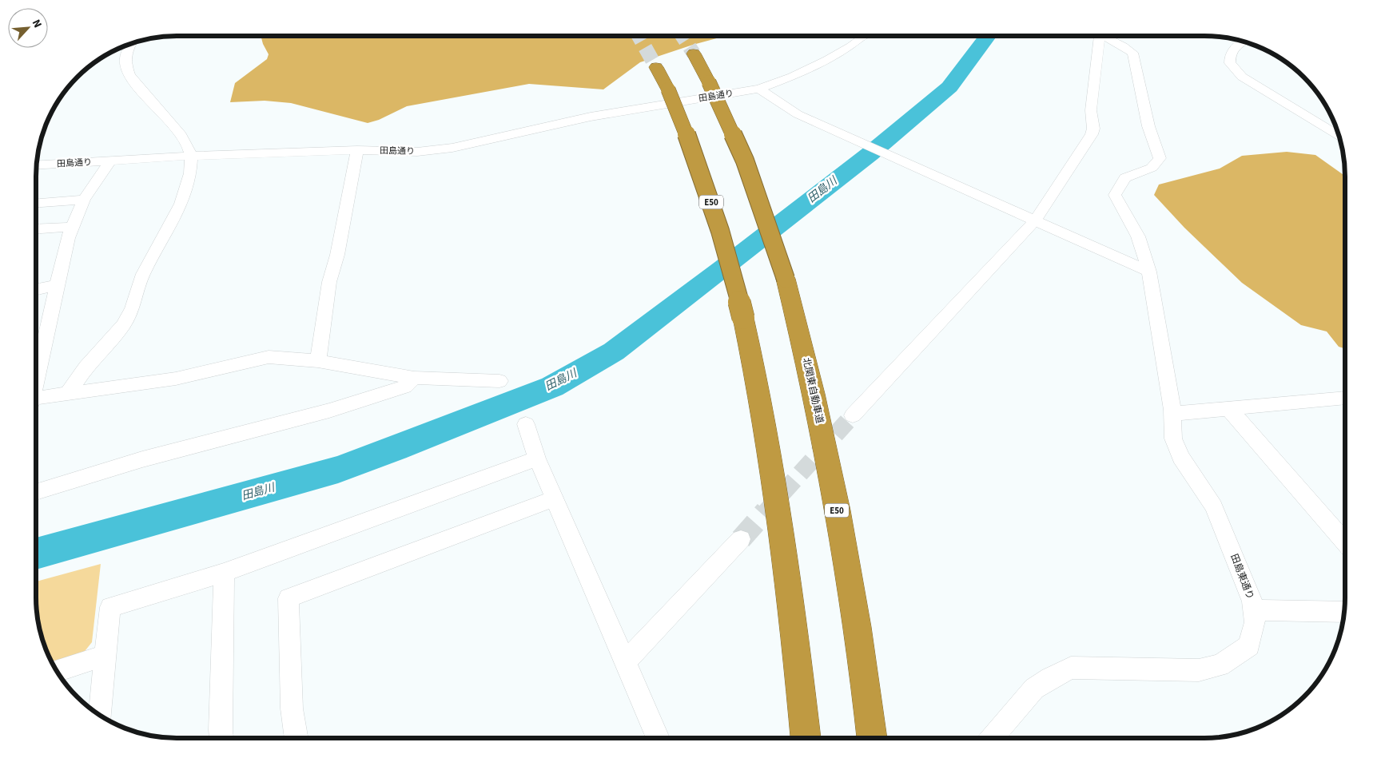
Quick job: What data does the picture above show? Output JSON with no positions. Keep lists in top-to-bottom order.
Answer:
{
  "streets": {
    "highway": ["E50", "北関東自動車道"],
    "street": ["田島通り", "田島東通り"]
  },
  "water": ["田島川"],
  "north": "top right"
}
